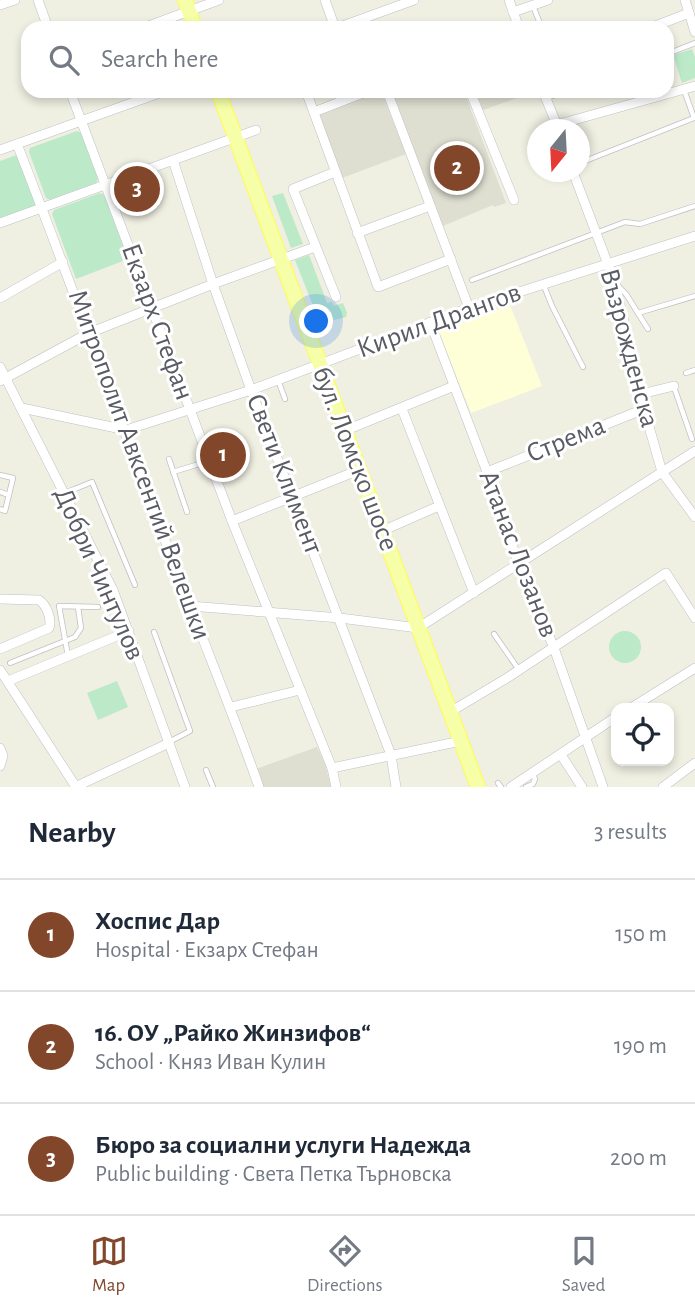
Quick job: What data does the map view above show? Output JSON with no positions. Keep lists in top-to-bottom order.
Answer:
{
  "streets": {
    "main road": ["бул. Ломско шосе"],
    "street": [
      "Кирил Дрангов",
      "Екзарх Стефан",
      "Възрожденска",
      "Стрема",
      "Митрополит Авксентий Велешки",
      "Свети Климент",
      "Атанас Лозанов",
      "Добри Чинтулов"
    ]
  },
  "crossings": [
    ["Кирил Дрангов", "Екзарх Стефан"],
    ["Кирил Дрангов", "Възрожденска"],
    ["Кирил Дрангов", "бул. Ломско шосе"],
    ["Кирил Дрангов", "Митрополит Авксентий Велешки"],
    ["Кирил Дрангов", "Свети Климент"],
    ["Кирил Дрангов", "Атанас Лозанов"],
    ["Кирил Дрангов", "Добри Чинтулов"],
    ["Възрожденска", "Стрема"],
    ["Стрема", "Атанас Лозанов"]
  ],
  "north": "bottom",
  "page": {
    "search": "Search here",
    "pins": ["2", "3", "1"],
    "heading": ["Nearby", "3 results"],
    "list": [
      {
        "mark": "1",
        "name": "Хоспис Дар",
        "note": "Hospital · Екзарх Стефан",
        "value": "150 m"
      },
      {
        "mark": "2",
        "name": "16. ОУ „Райко Жинзифов“",
        "note": "School · Княз Иван Кулин",
        "value": "190 m"
      },
      {
        "mark": "3",
        "name": "Бюро за социални услуги Надежда",
        "note": "Public building · Света Петка Търновска",
        "value": "200 m"
      }
    ],
    "nav": ["Map", "Directions", "Saved"]
  }
}
